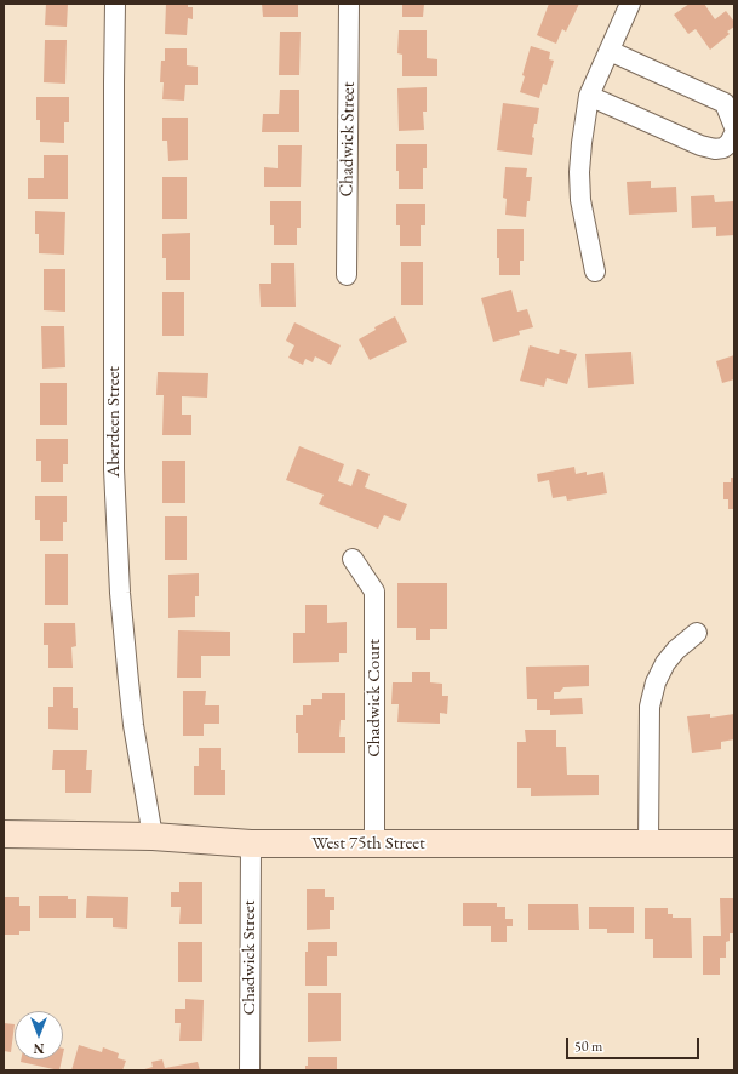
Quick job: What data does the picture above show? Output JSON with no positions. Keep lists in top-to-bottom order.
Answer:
{
  "streets": {
    "main road": ["West 75th Street"],
    "street": ["Chadwick Street", "Aberdeen Street", "Chadwick Court"]
  },
  "crossings": [
    ["Chadwick Street", "West 75th Street"],
    ["Aberdeen Street", "West 75th Street"],
    ["Chadwick Court", "West 75th Street"]
  ],
  "scale_bar": "50 m",
  "north": "bottom"
}
